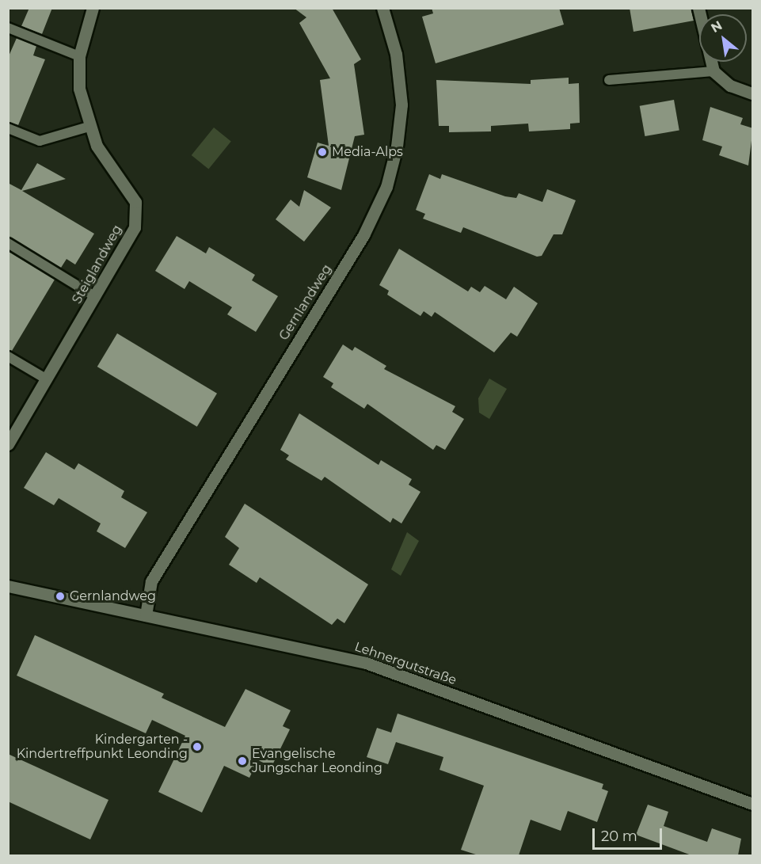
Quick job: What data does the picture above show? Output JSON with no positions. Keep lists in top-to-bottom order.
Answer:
{
  "streets": {
    "street": ["Steiglandweg", "Gernlandweg", "Lehnergutstraße"]
  },
  "crossings": [
    ["Gernlandweg", "Lehnergutstraße"]
  ],
  "places": [
    "Media-Alps",
    "Gernlandweg",
    "Kindergarten - Kindertreffpunkt Leonding",
    "Evangelische Jungschar Leonding"
  ],
  "scale_bar": "20 m",
  "north": "top left"
}
